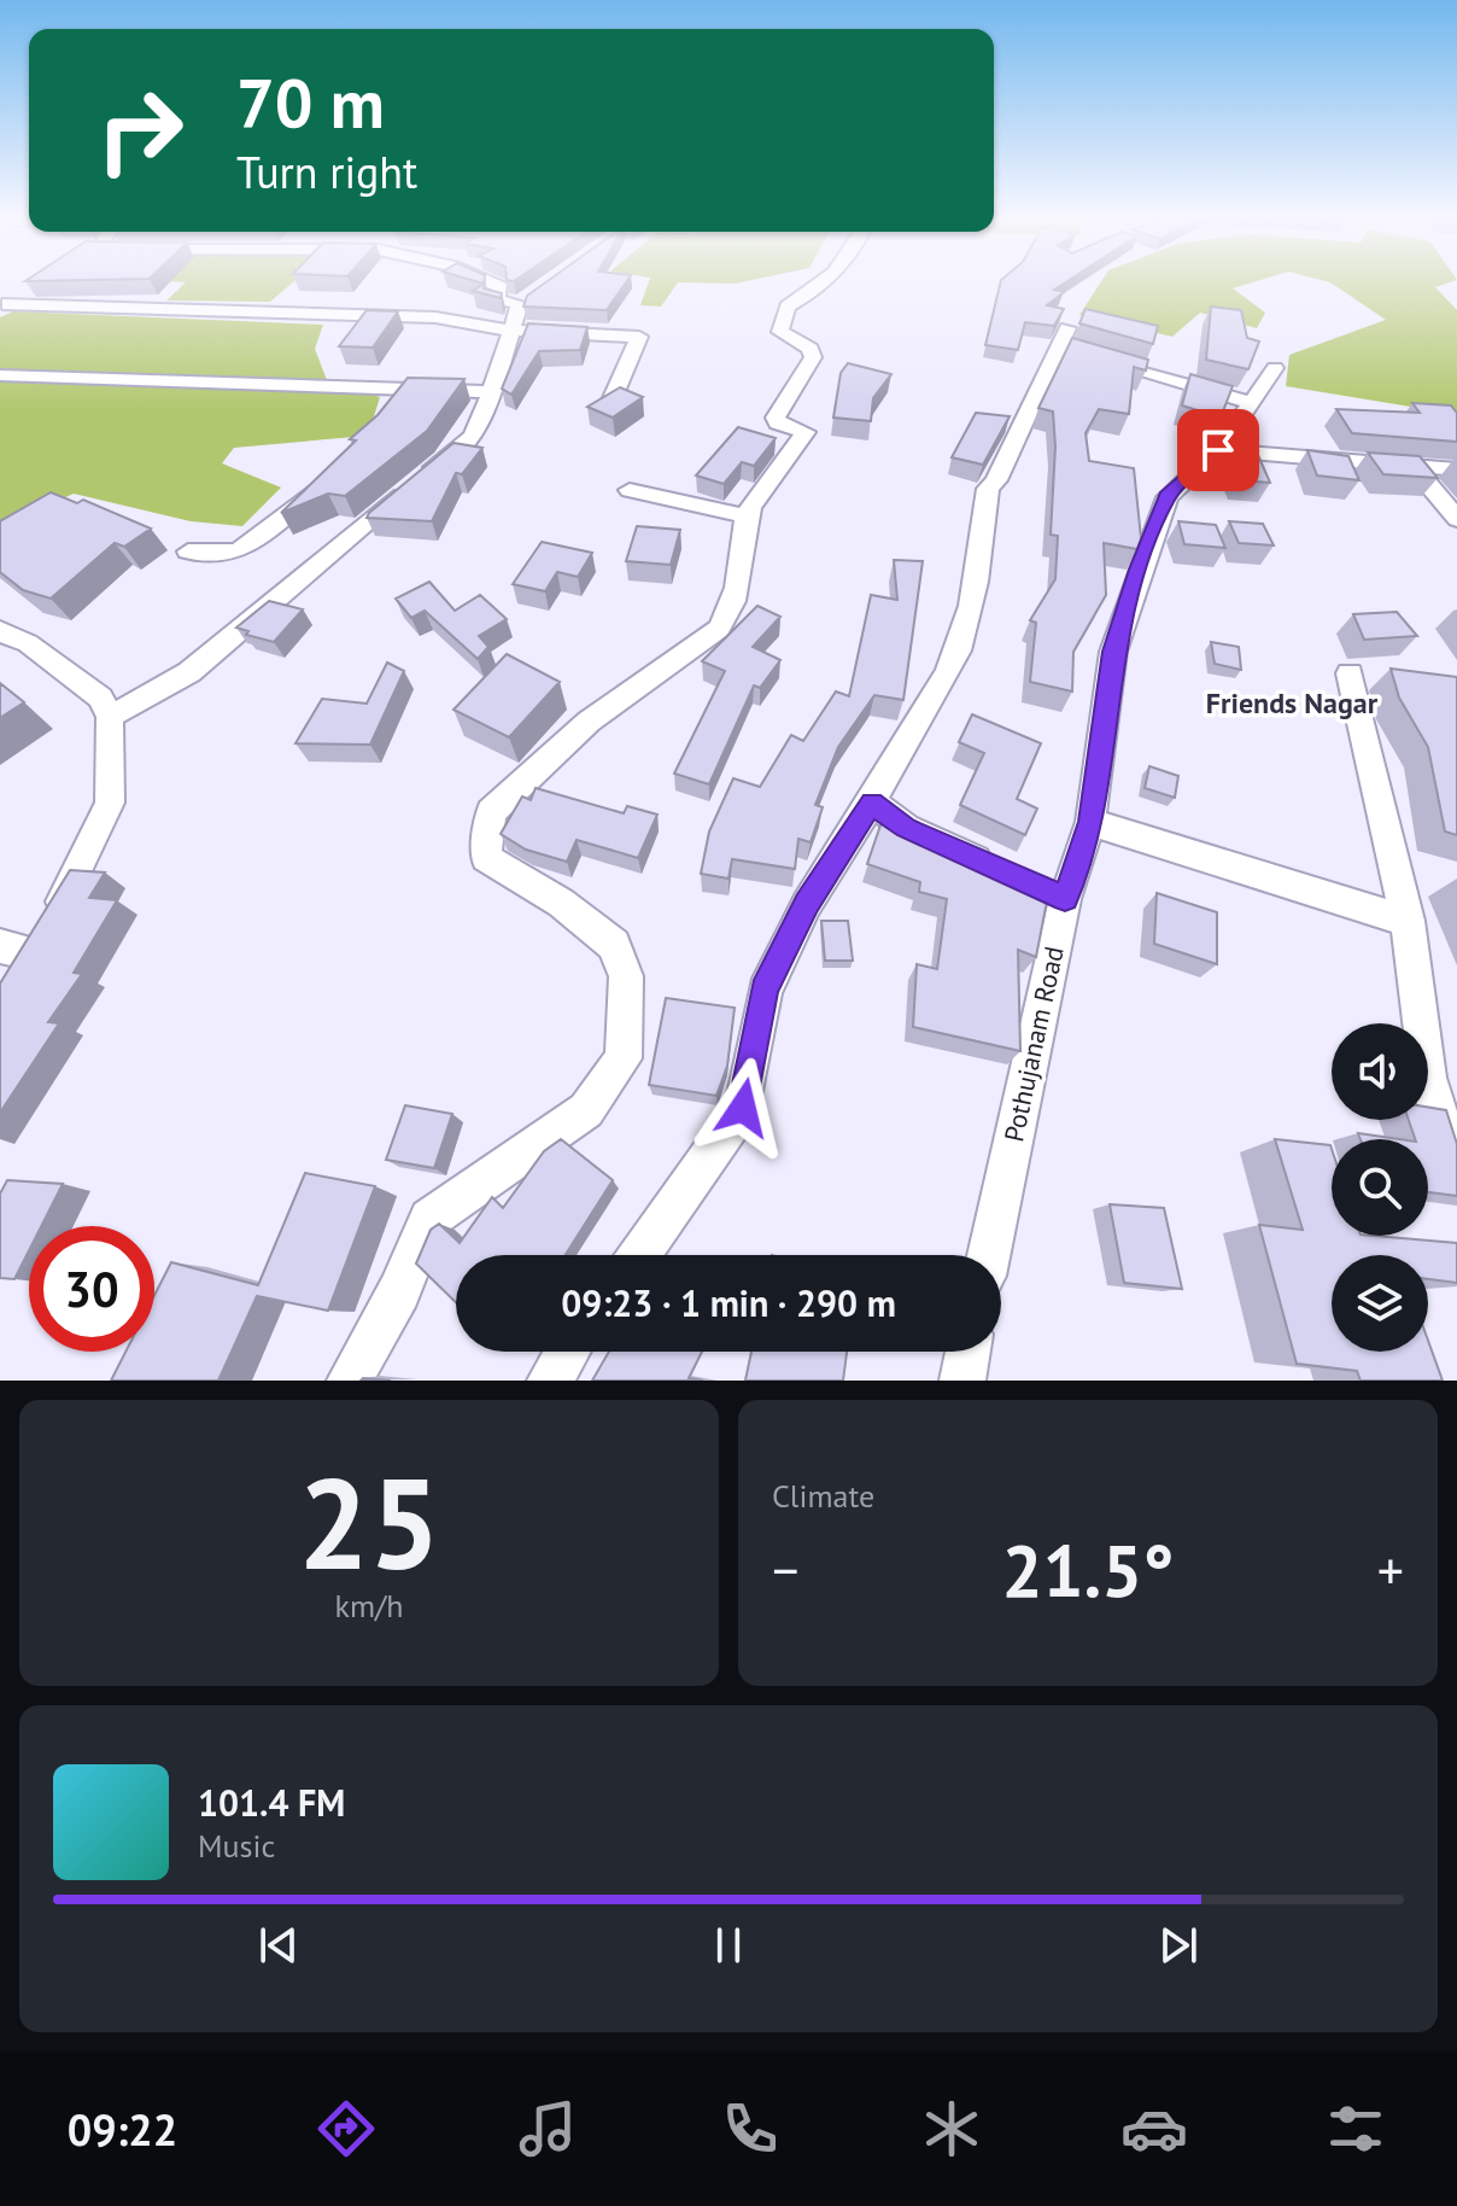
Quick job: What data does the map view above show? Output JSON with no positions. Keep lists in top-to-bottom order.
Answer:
{
  "streets": {
    "street": ["Pothujanam Road"]
  },
  "districts": ["Friends Nagar"],
  "page": {
    "turn": ["70 m", "Turn right"],
    "limit": "30",
    "trip": "09:23 · 1 min · 290 m",
    "tile": [
      ["25", "km/h"],
      "Climate"
    ],
    "heat": ["−", "21.5°", "+"],
    "song": ["101.4 FM", "Music"],
    "tabs": "09:22"
  }
}
